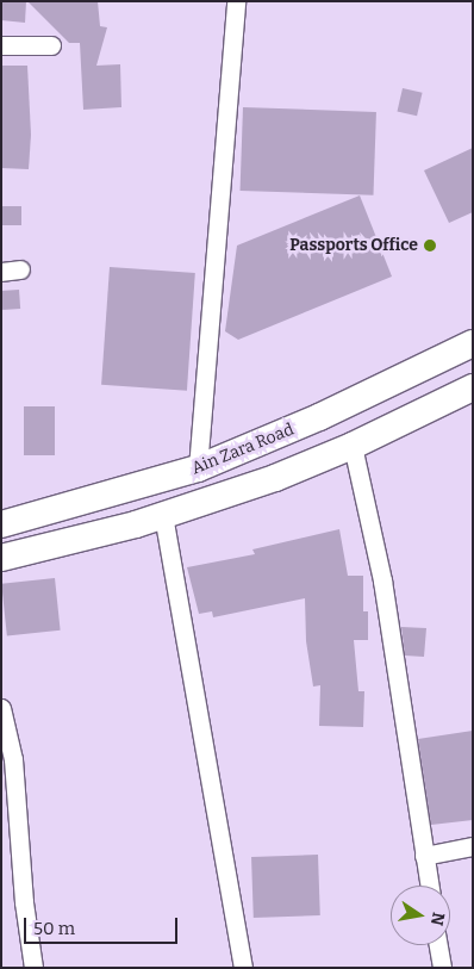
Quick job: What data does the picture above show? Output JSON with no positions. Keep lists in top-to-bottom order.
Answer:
{
  "streets": {
    "main road": ["Ain Zara Road"]
  },
  "places": ["Passports Office"],
  "scale_bar": "50 m",
  "north": "right"
}
